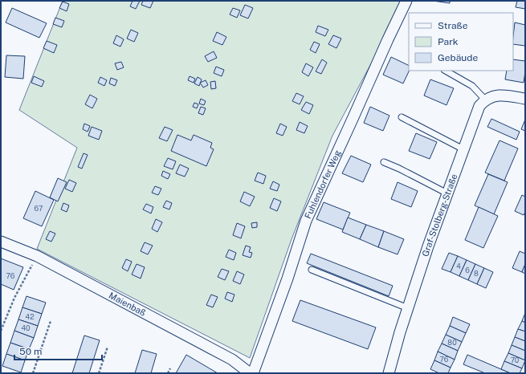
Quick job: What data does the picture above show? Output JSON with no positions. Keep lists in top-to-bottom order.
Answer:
{
  "streets": {
    "street": ["Fuhlendorfer Weg", "Graf-Stolberg-Straße", "Maienbaß"]
  },
  "house_numbers": [
    "67",
    "4",
    "6",
    "8",
    "76",
    "42",
    "40",
    "80",
    "76",
    "70"
  ],
  "legend": ["Straße", "Park", "Gebäude"],
  "scale_bar": "50 m"
}
